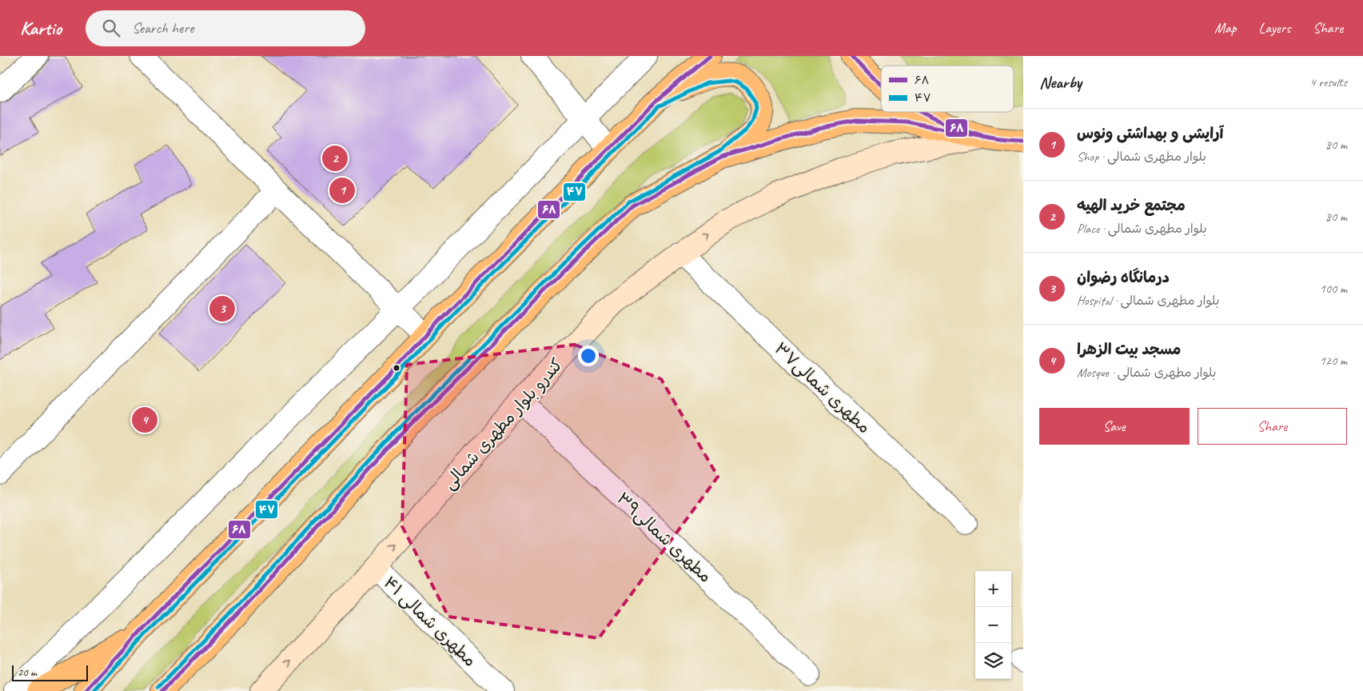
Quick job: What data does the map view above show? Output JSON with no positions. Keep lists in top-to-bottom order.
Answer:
{
  "streets": {
    "main road": ["کندرو بلوار مطهری شمالی"],
    "street": ["مطهرى شمالى۳۷", "مطهرى شمالى۳۹", "۴۱ مطهرى شمالى"]
  },
  "crossings": [
    ["مطهرى شمالى۳۷", "کندرو بلوار مطهری شمالی"],
    ["کندرو بلوار مطهری شمالی", "مطهرى شمالى۳۹"],
    ["کندرو بلوار مطهری شمالی", "۴۱ مطهرى شمالى"]
  ],
  "lines": ["transit line ۶۸", "transit line ۴۷"],
  "legend": ["۶۸", "۴۷"],
  "scale_bar": "20 m",
  "page": {
    "header": "Kartio",
    "search": "Search here",
    "nav": ["Map", "Layers", "Share"],
    "heading": ["Nearby", "4 results"],
    "list": [
      {
        "mark": "1",
        "name": "آرایشی و بهداشتی ونوس",
        "note": "Shop · بلوار مطهری شمالی",
        "value": "80 m"
      },
      {
        "mark": "2",
        "name": "مجتمع خرید الهیه",
        "note": "Place · بلوار مطهری شمالی",
        "value": "80 m"
      },
      {
        "mark": "3",
        "name": "درمانگاه رضوان",
        "note": "Hospital · بلوار مطهری شمالی",
        "value": "100 m"
      },
      {
        "mark": "4",
        "name": "مسجد بیت الزهرا",
        "note": "Mosque · بلوار مطهری شمالی",
        "value": "120 m"
      }
    ],
    "pins": [
      "2",
      "1",
      "3",
      "4"
    ],
    "buttons": ["Save", "Share"],
    "map_buttons": ["+", "−"],
    "scale": "20 m"
  }
}
